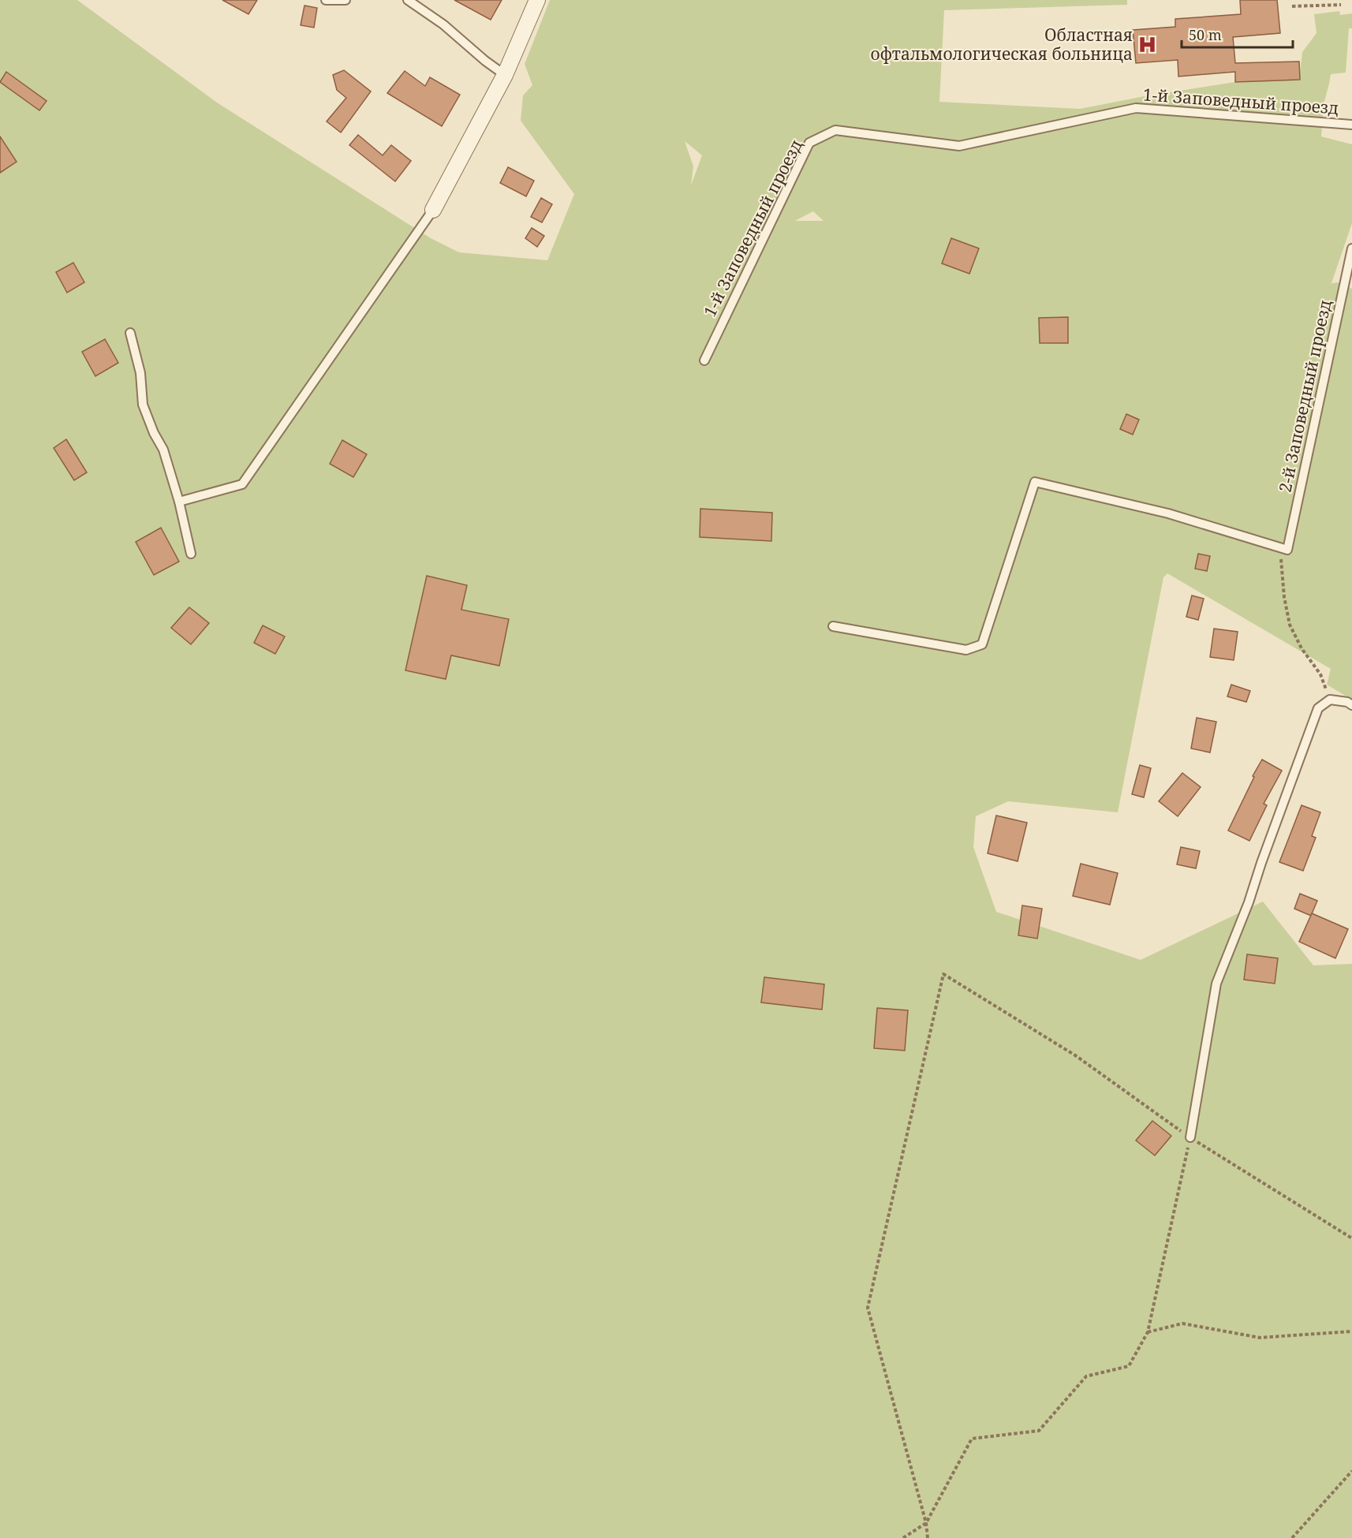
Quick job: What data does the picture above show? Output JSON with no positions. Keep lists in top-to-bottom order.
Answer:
{
  "streets": {
    "lane": ["1-й Заповедный проезд", "2-й Заповедный проезд"]
  },
  "places": {
    "hospital": ["Областная офтальмологическая больница"]
  },
  "scale_bar": "50 m"
}
